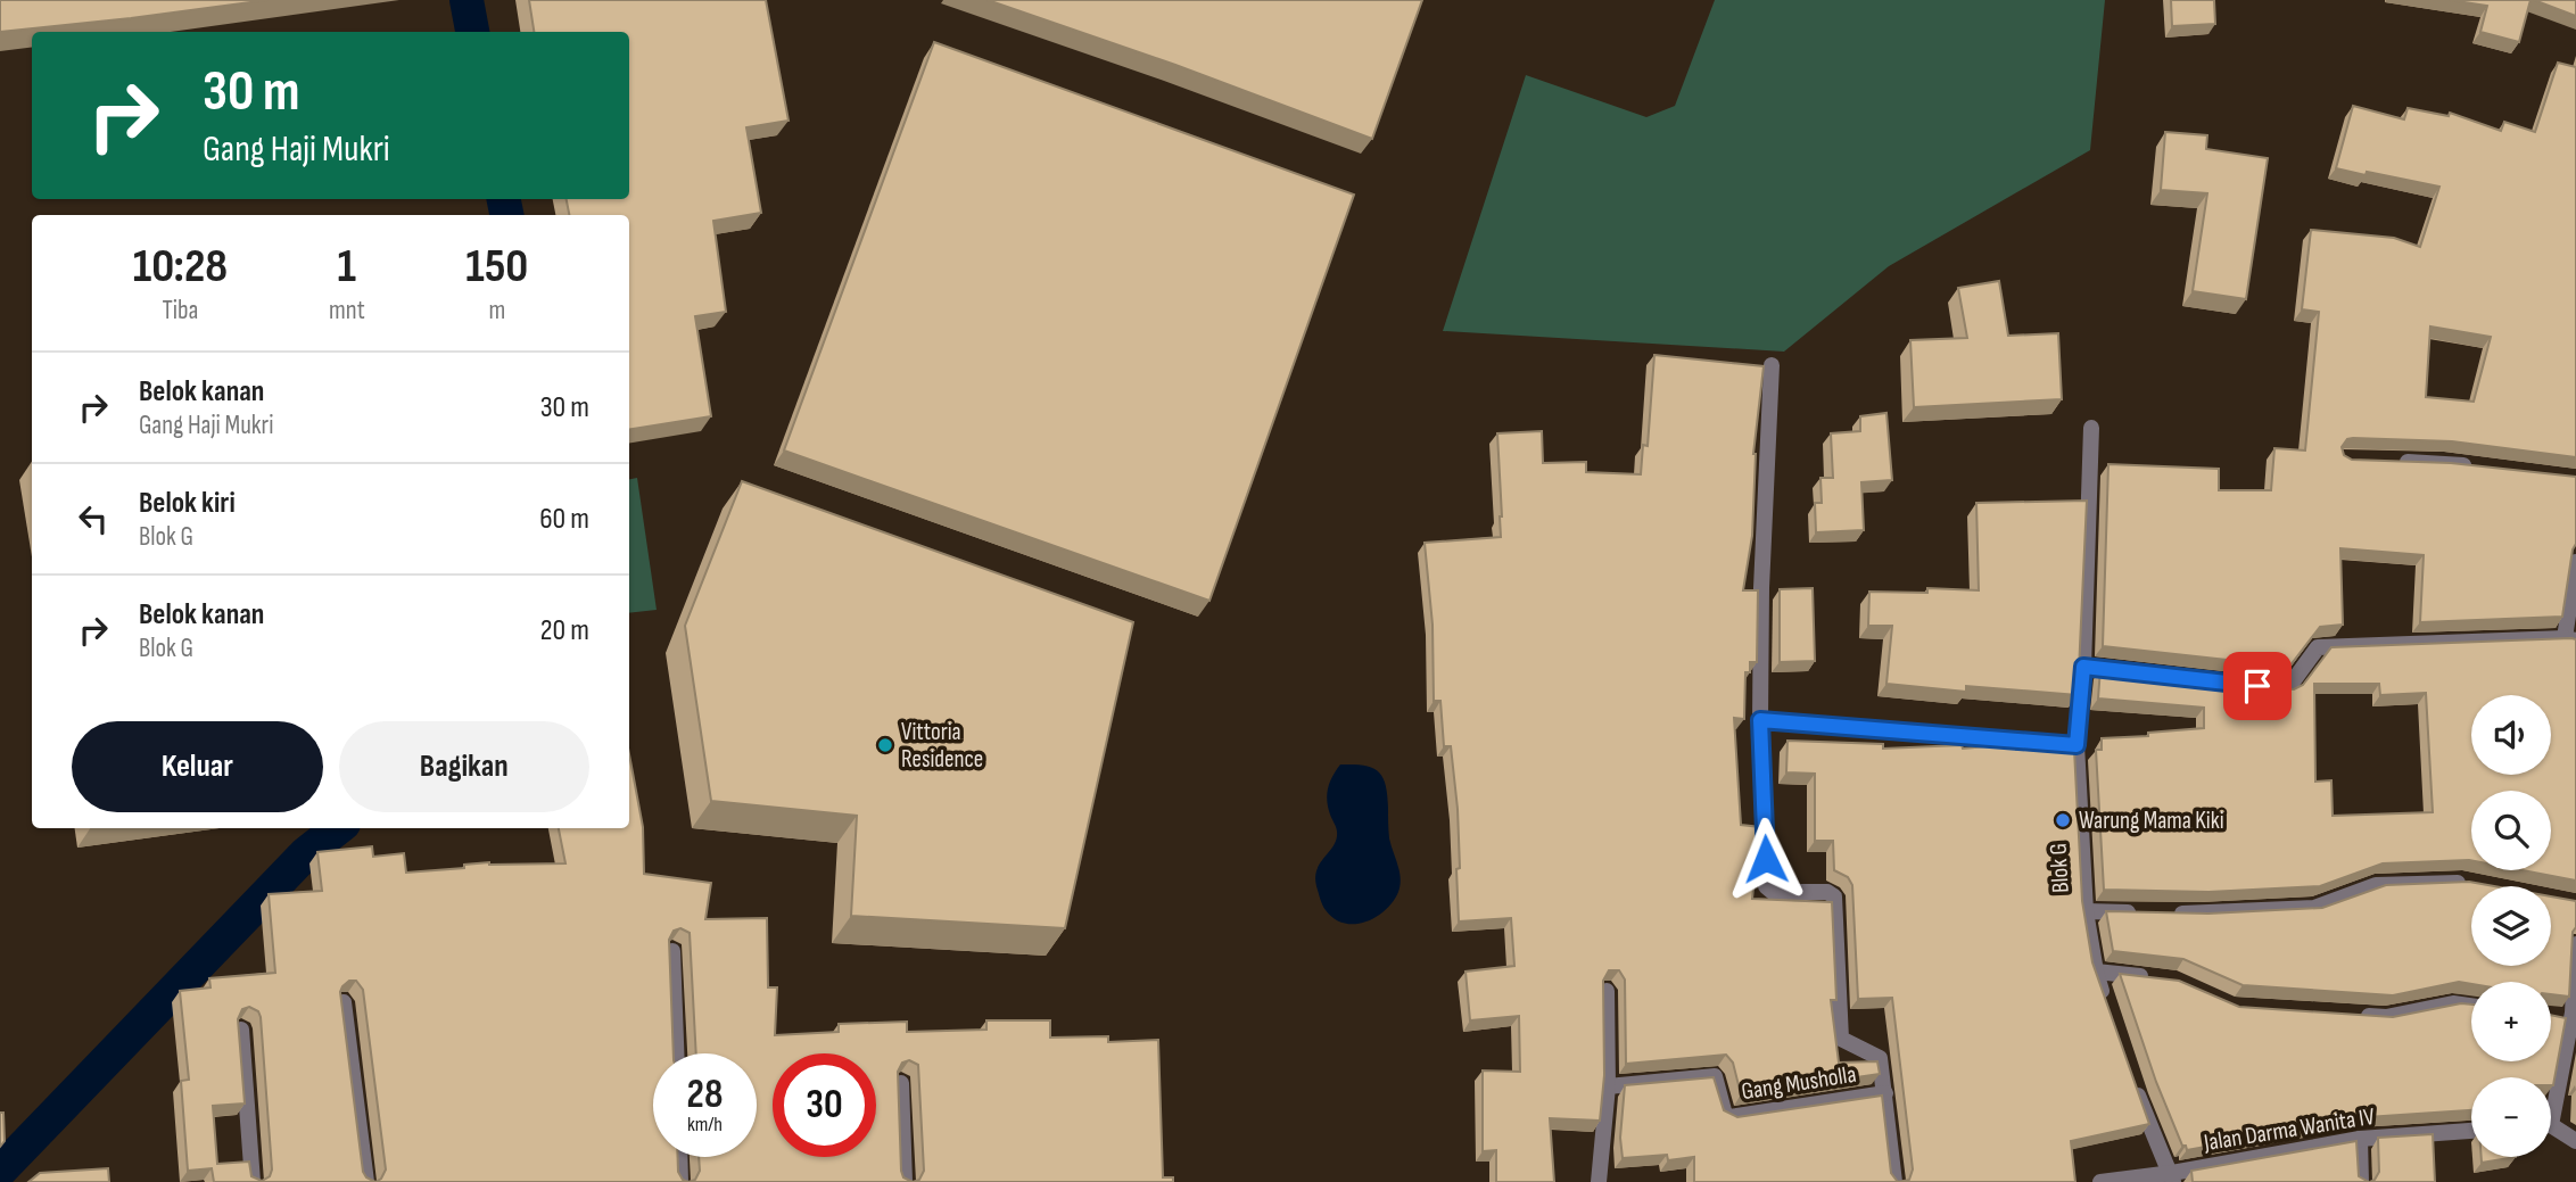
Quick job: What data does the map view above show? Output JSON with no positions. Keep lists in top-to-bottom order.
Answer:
{
  "streets": {
    "street": ["Blok G", "Gang Musholla", "Jalan Darma Wanita IV"]
  },
  "places": ["Vittoria Residence", "Warung Mama Kiki"],
  "page": {
    "turn": ["30 m", "Gang Haji Mukri"],
    "eta": [
      "10:28",
      "Tiba",
      "1",
      "mnt",
      "150",
      "m"
    ],
    "list": [
      {
        "name": "Belok kanan",
        "note": "Gang Haji Mukri",
        "value": "30 m"
      },
      {
        "name": "Belok kiri",
        "note": "Blok G",
        "value": "60 m"
      },
      {
        "name": "Belok kanan",
        "note": "Blok G",
        "value": "20 m"
      }
    ],
    "map_buttons": ["+", "−"],
    "buttons": ["Keluar", "Bagikan"],
    "speed": "28 km/h",
    "limit": "30"
  }
}
